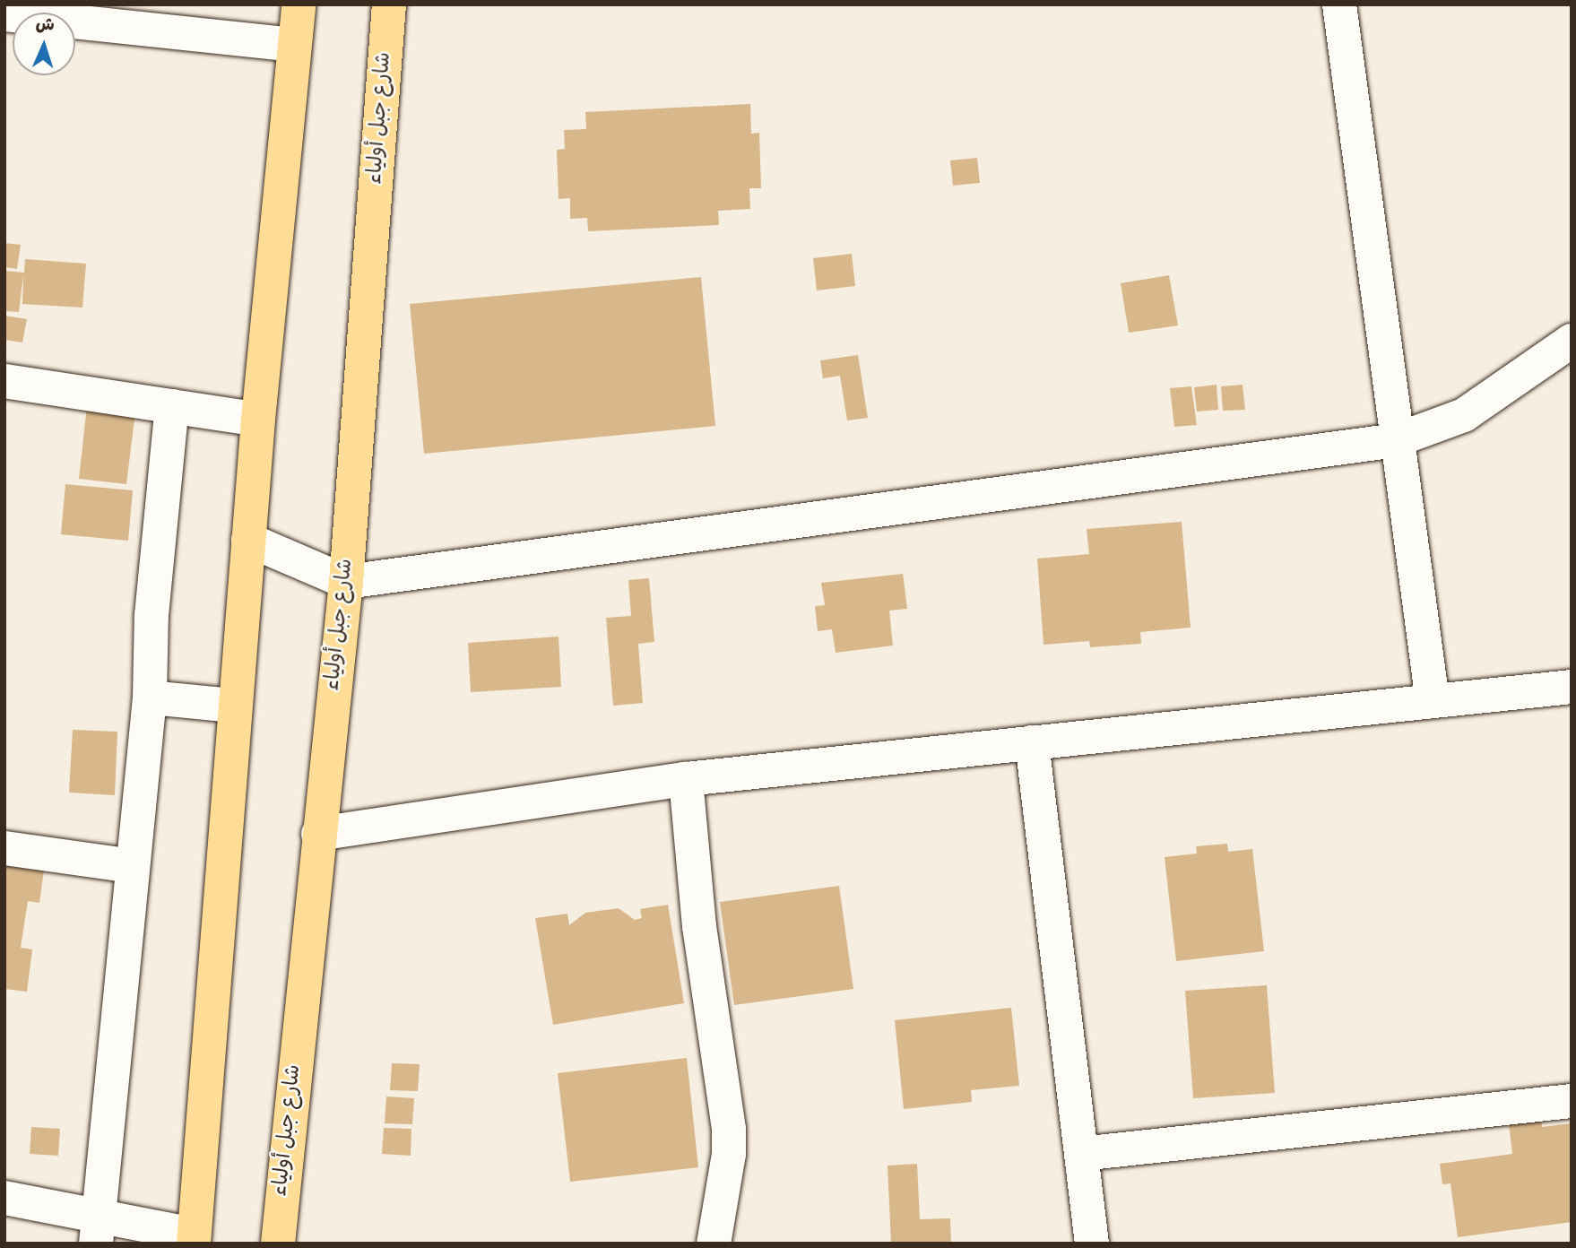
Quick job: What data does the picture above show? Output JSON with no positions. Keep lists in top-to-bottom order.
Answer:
{
  "streets": {
    "main road": ["شارع جبل أولياء"]
  },
  "north": "top"
}
